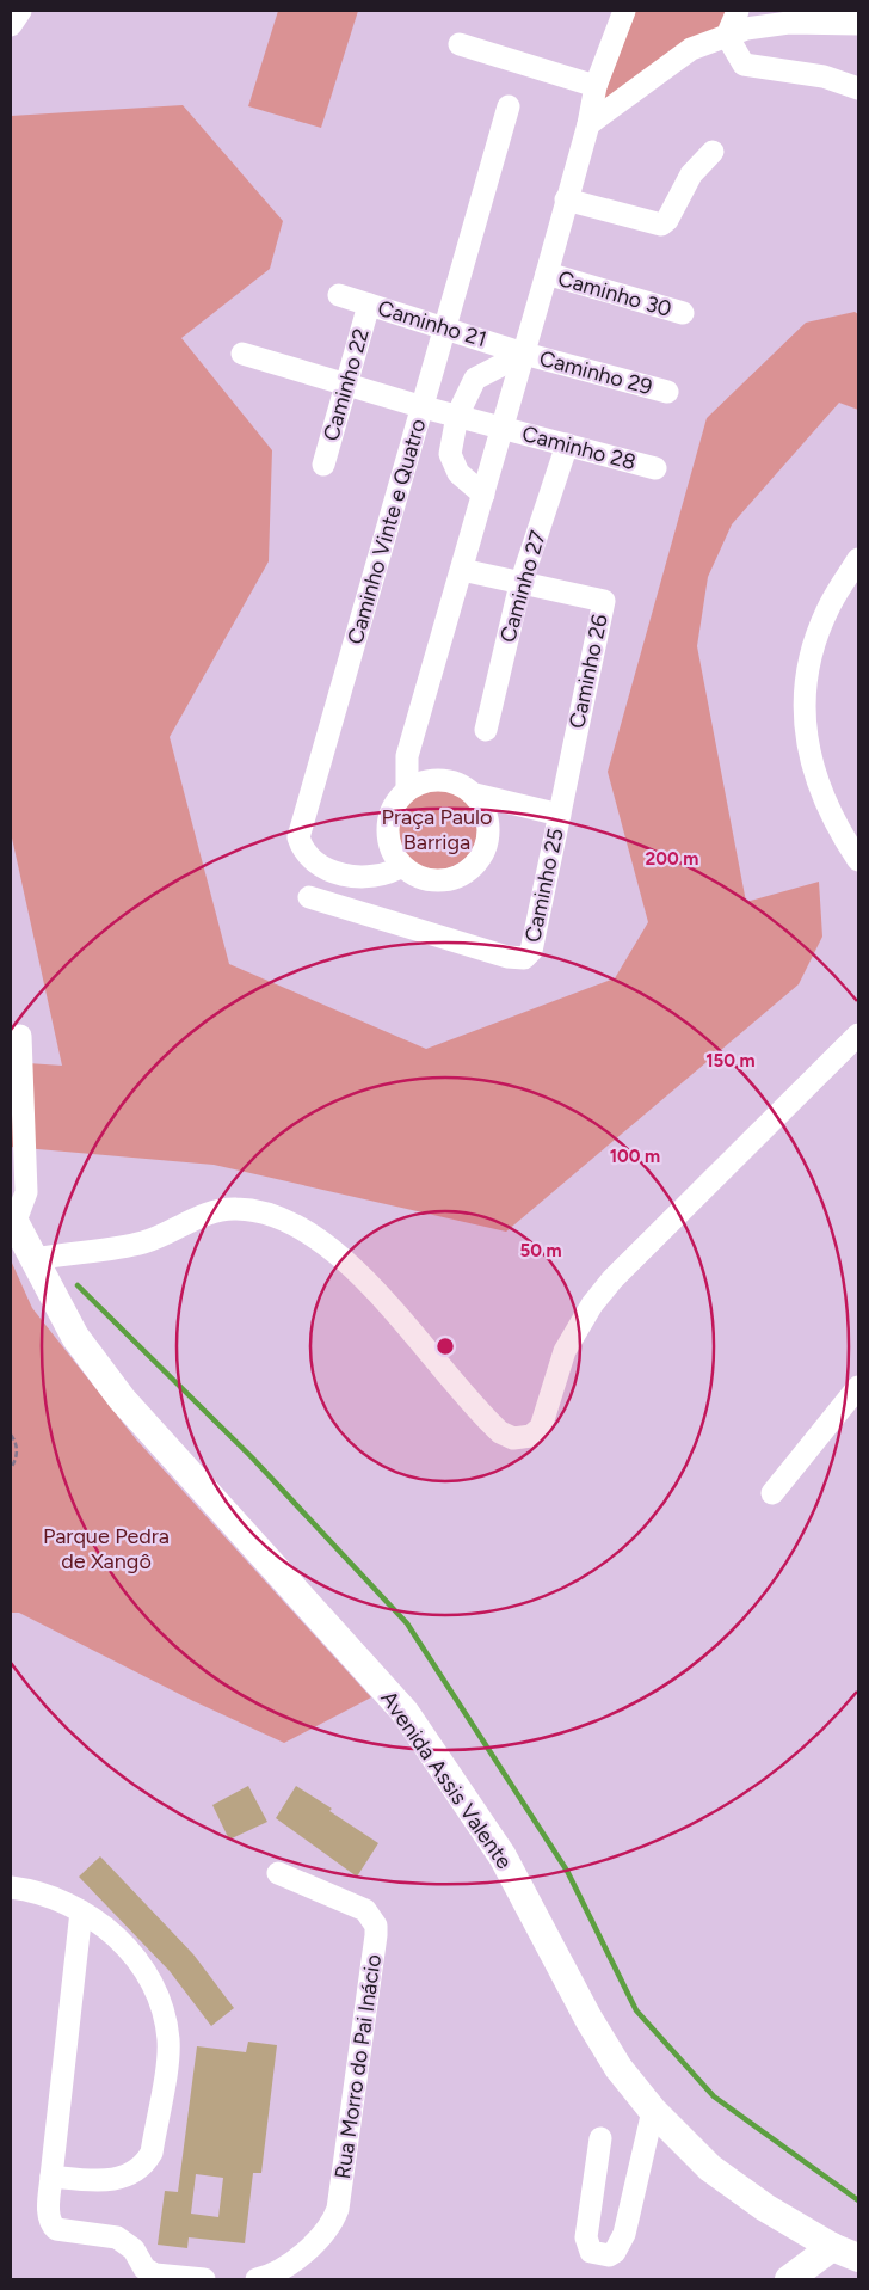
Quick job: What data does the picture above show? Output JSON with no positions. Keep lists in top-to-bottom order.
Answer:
{
  "streets": {
    "main road": ["Avenida Assis Valente"],
    "street": [
      "Caminho 30",
      "Caminho 21",
      "Caminho 29",
      "Caminho 22",
      "Caminho 28",
      "Caminho Vinte e Quatro",
      "Caminho 27",
      "Caminho 26",
      "Caminho 25",
      "Rua Morro do Pai Inácio"
    ]
  },
  "crossings": [
    ["Caminho 21", "Caminho 29"],
    ["Caminho 21", "Caminho 22"],
    ["Caminho 21", "Caminho Vinte e Quatro"],
    ["Caminho 22", "Caminho 28"],
    ["Caminho 28", "Caminho Vinte e Quatro"],
    ["Caminho 28", "Caminho 27"],
    ["Caminho Vinte e Quatro", "Caminho 25"],
    ["Caminho 27", "Caminho 26"],
    ["Caminho 26", "Caminho 25"]
  ],
  "parks": ["Praça Paulo Barriga", "Parque Pedra de Xangô"],
  "rings": [
    "200 m",
    "150 m",
    "100 m",
    "50 m"
  ]
}
